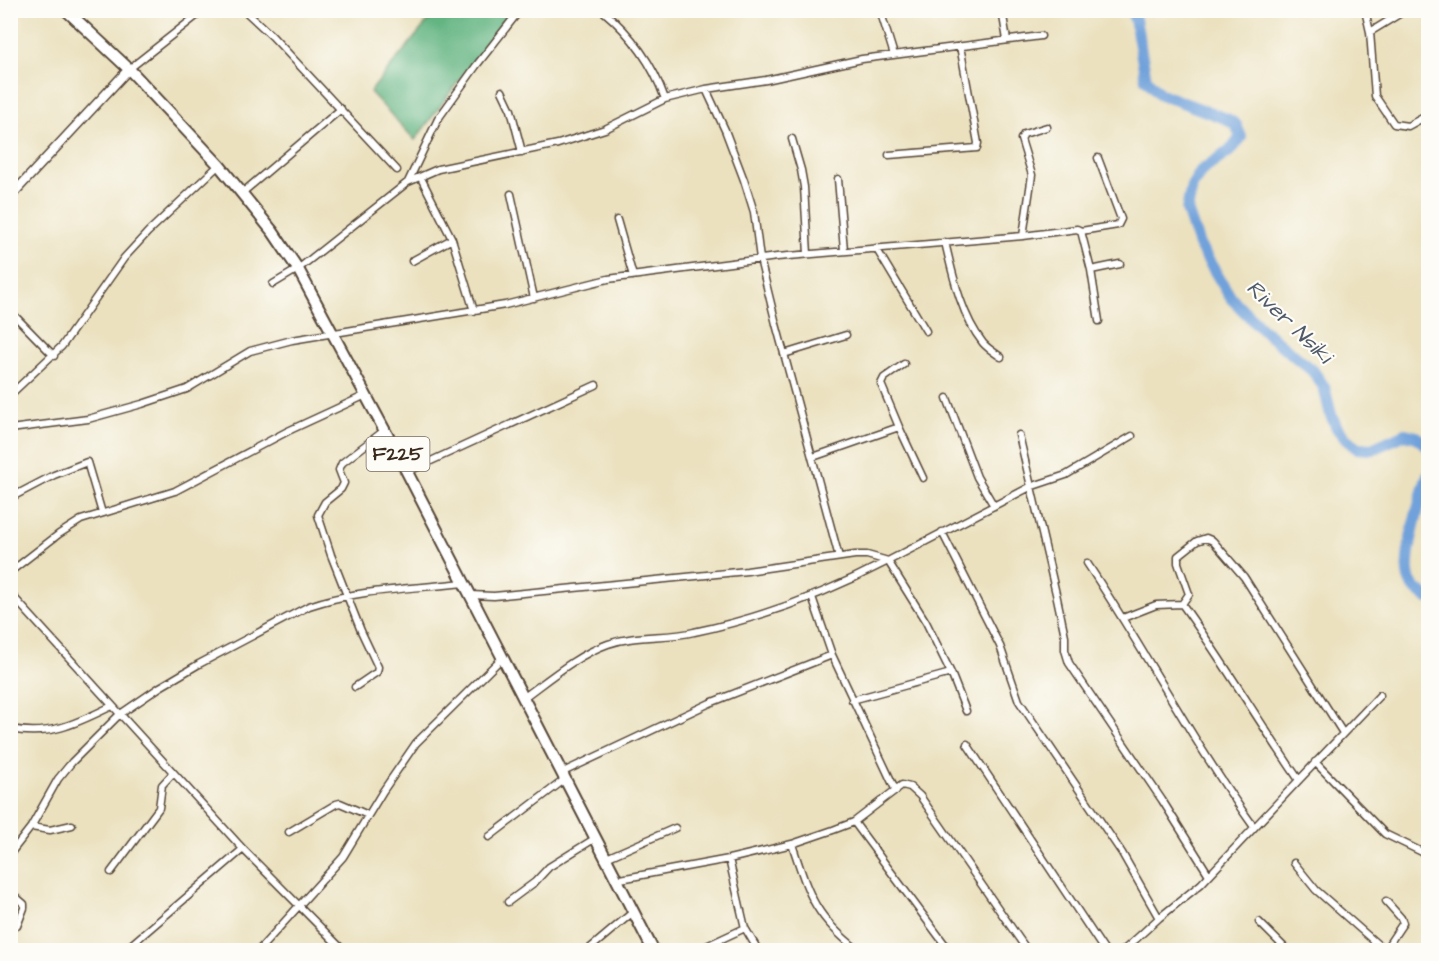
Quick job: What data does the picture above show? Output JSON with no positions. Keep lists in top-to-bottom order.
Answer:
{
  "streets": {
    "main road": ["F225"]
  },
  "water": ["River Nsiki"]
}
